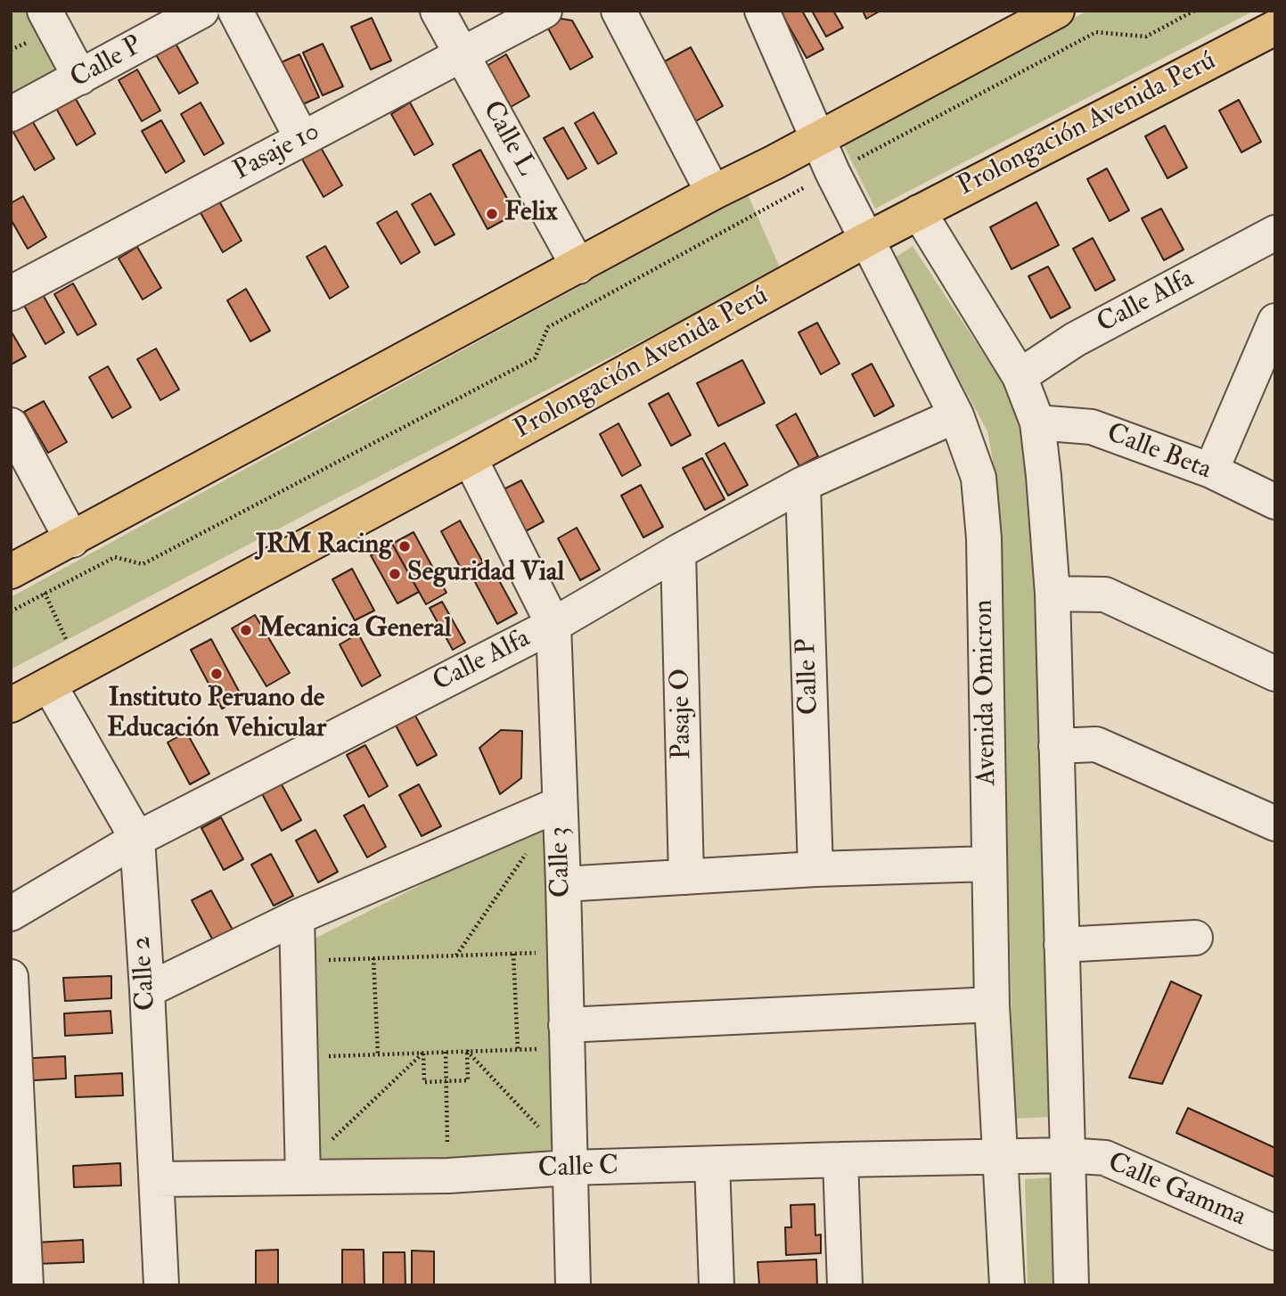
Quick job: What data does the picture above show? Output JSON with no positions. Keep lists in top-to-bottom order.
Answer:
{
  "streets": {
    "main road": ["Prolongación Avenida Perú"],
    "street": [
      "Calle P",
      "Calle L",
      "Pasaje 10",
      "Calle Alfa",
      "Calle Beta",
      "Avenida Omicron",
      "Pasaje O",
      "Calle 3",
      "Calle 2",
      "Calle C",
      "Calle Gamma"
    ]
  },
  "crossings": [
    ["Calle P", "Calle Alfa"],
    ["Prolongación Avenida Perú", "Avenida Omicron"],
    ["Prolongación Avenida Perú", "Calle 3"],
    ["Prolongación Avenida Perú", "Calle 2"],
    ["Calle L", "Pasaje 10"],
    ["Calle Alfa", "Avenida Omicron"],
    ["Calle Alfa", "Pasaje O"],
    ["Calle Alfa", "Calle 3"],
    ["Calle Alfa", "Calle 2"],
    ["Avenida Omicron", "Calle C"],
    ["Avenida Omicron", "Calle Gamma"],
    ["Calle 3", "Calle C"],
    ["Calle 2", "Calle C"],
    ["Calle C", "Calle Gamma"]
  ],
  "places": [
    "Felix",
    "JRM Racing",
    "Seguridad Vial",
    "Mecanica General",
    "Instituto Peruano de Educación Vehicular"
  ]
}
